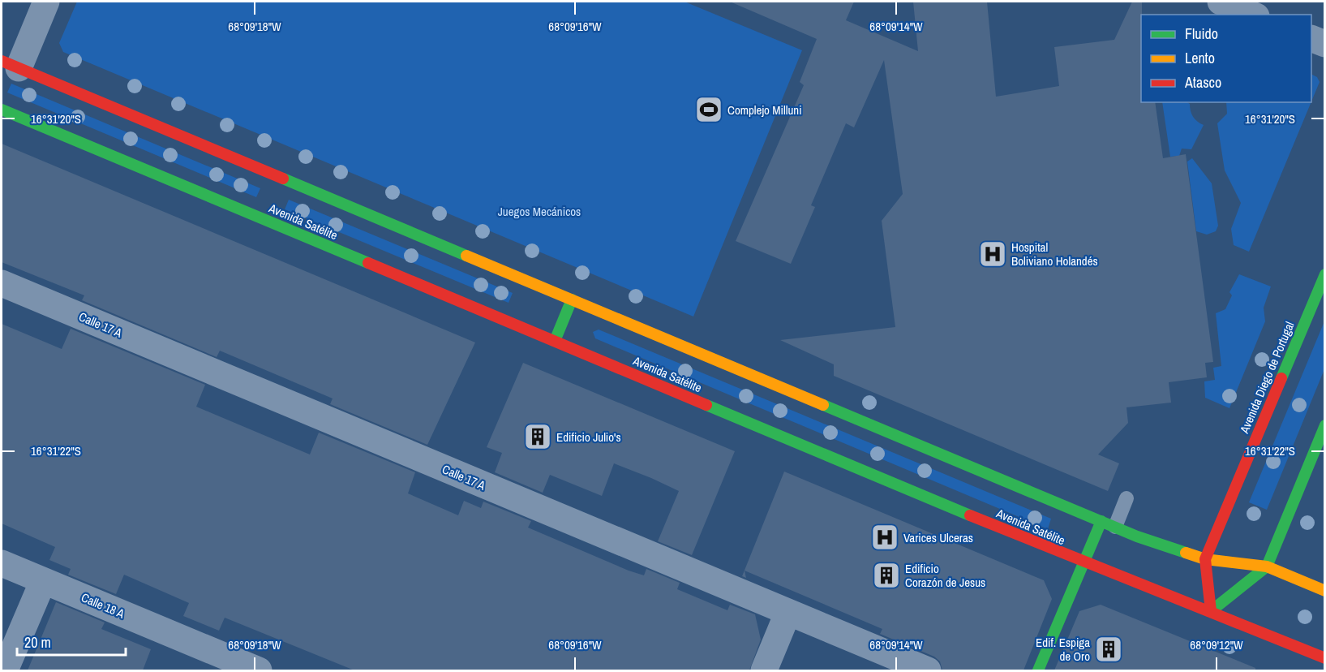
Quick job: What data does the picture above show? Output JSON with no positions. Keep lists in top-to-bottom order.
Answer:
{
  "streets": {
    "main road": ["Avenida Satélite", "Avenida Diego de Portugal"],
    "street": ["Calle 17 A", "Calle 18 A"]
  },
  "crossings": [
    ["Avenida Satélite", "Avenida Diego de Portugal"]
  ],
  "parks": ["Juegos Mecánicos"],
  "places": {
    "sports": ["Complejo Milluni"],
    "hospital": ["Hospital Boliviano Holandés", "Varices Ulceras"],
    "building": ["Edificio Julio's", "Edificio Corazón de Jesus", "Edif. Espiga de Oro"]
  },
  "legend": ["Fluido", "Lento", "Atasco"],
  "scale_bar": "20 m",
  "coordinates": [
    "68°09'18\"W",
    "68°09'16\"W",
    "68°09'14\"W",
    "16°31'20\"S",
    "16°31'22\"S",
    "68°09'12\"W"
  ]
}
